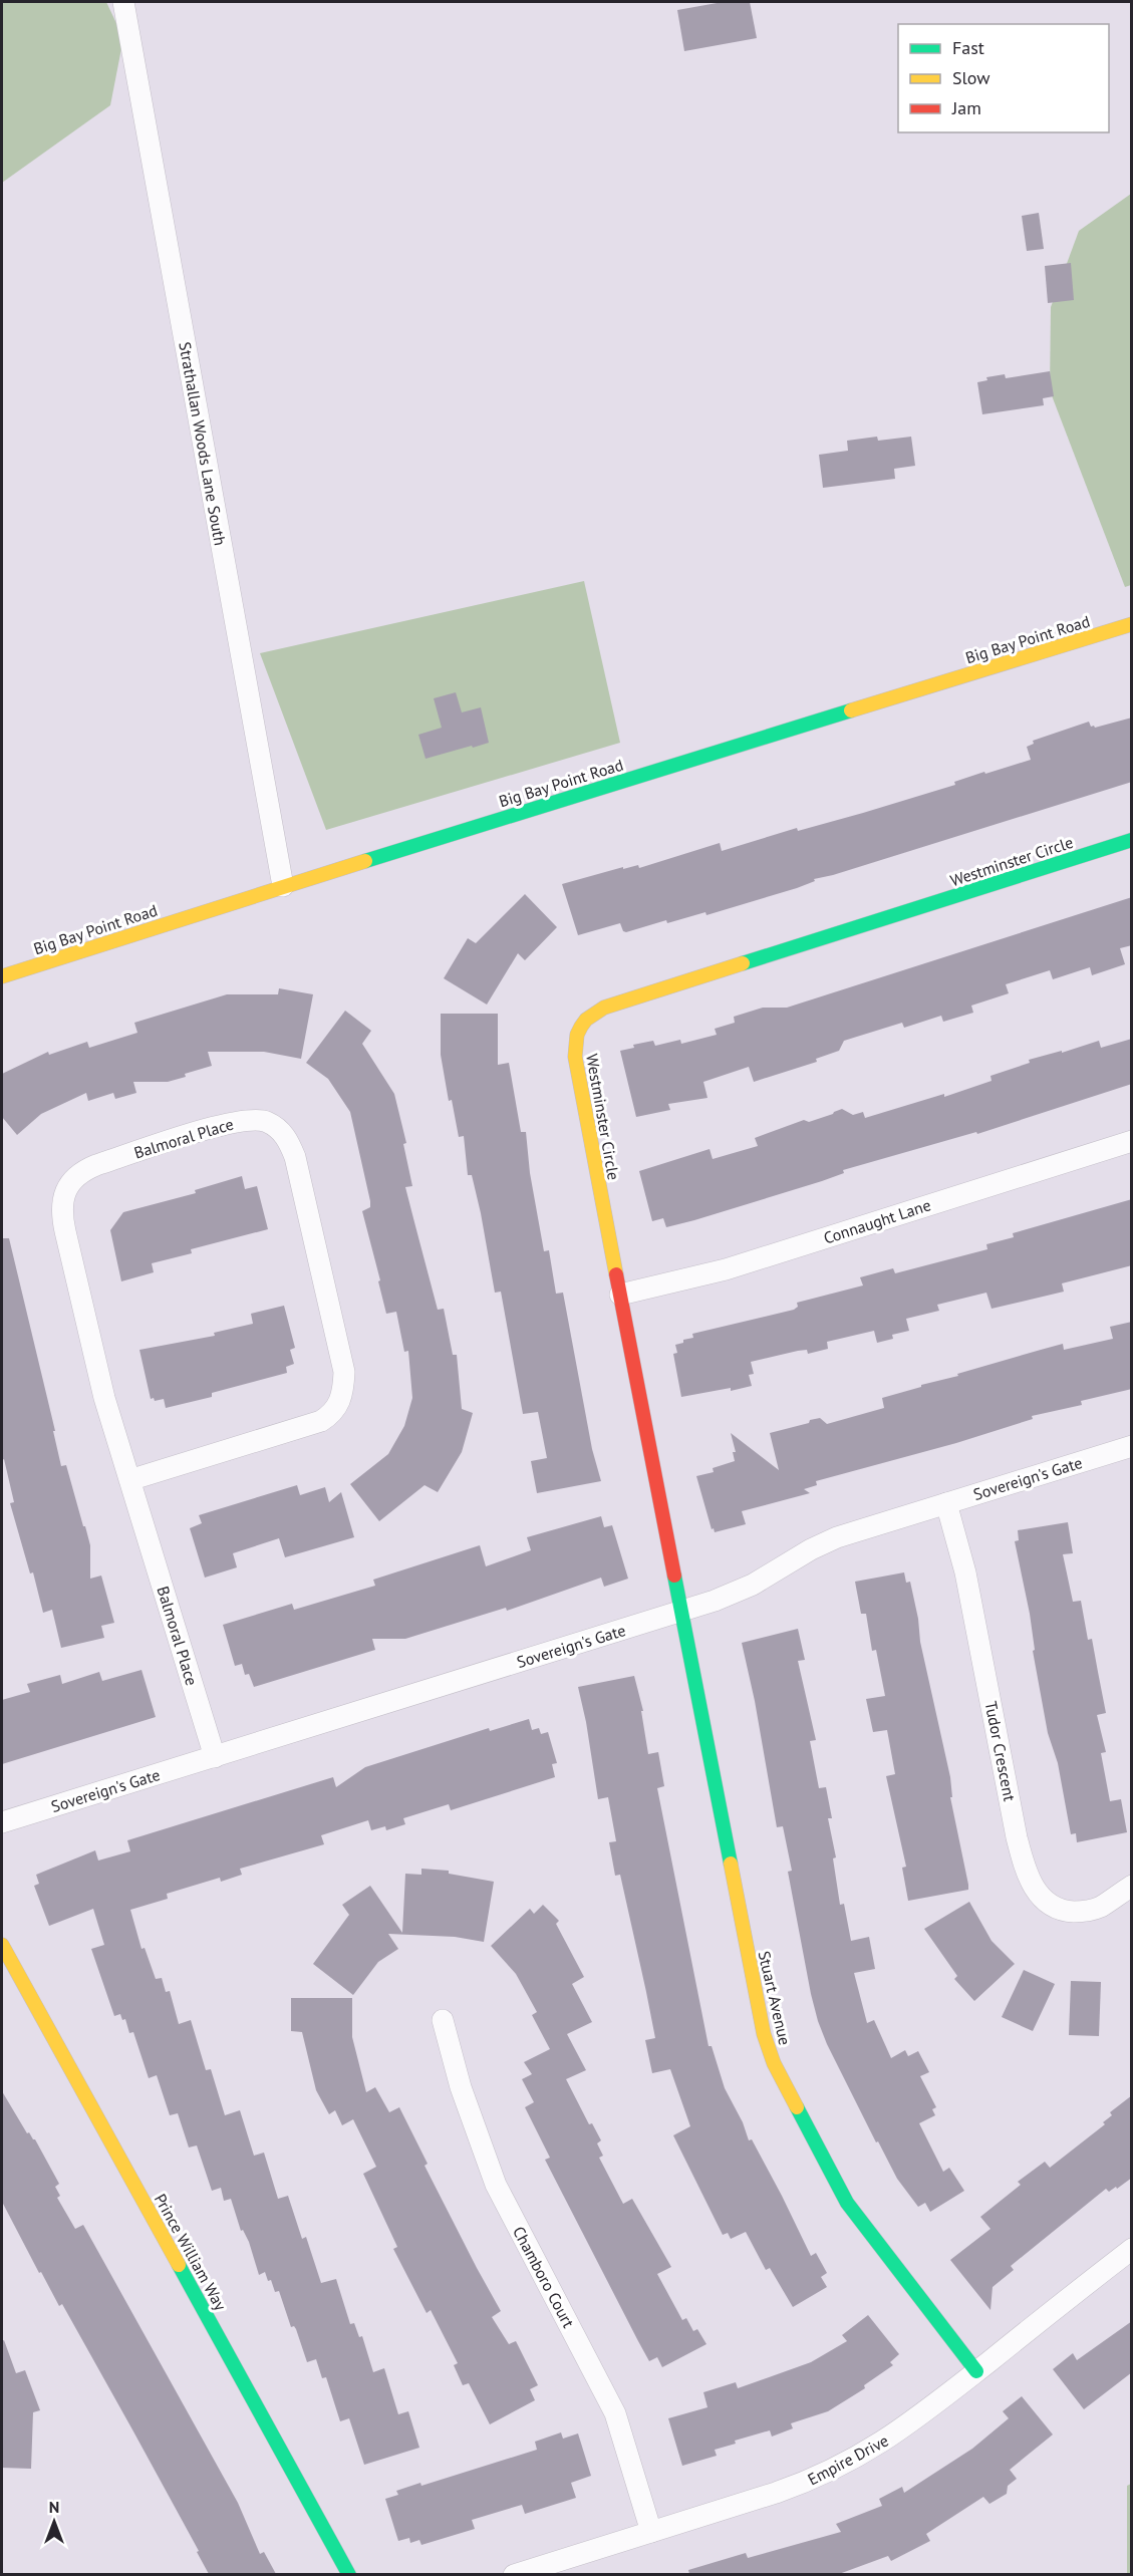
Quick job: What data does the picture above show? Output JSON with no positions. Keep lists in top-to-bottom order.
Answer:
{
  "streets": {
    "street": [
      "Strathallan Woods Lane South",
      "Big Bay Point Road",
      "Westminster Circle",
      "Balmoral Place",
      "Connaught Lane",
      "Sovereign's Gate",
      "Tudor Crescent",
      "Stuart Avenue",
      "Prince William Way",
      "Chamboro Court",
      "Empire Drive"
    ]
  },
  "crossings": [
    ["Strathallan Woods Lane South", "Big Bay Point Road"],
    ["Westminster Circle", "Connaught Lane"],
    ["Westminster Circle", "Sovereign's Gate"],
    ["Westminster Circle", "Stuart Avenue"],
    ["Balmoral Place", "Sovereign's Gate"],
    ["Sovereign's Gate", "Tudor Crescent"],
    ["Sovereign's Gate", "Stuart Avenue"],
    ["Stuart Avenue", "Empire Drive"],
    ["Chamboro Court", "Empire Drive"]
  ],
  "legend": ["Fast", "Slow", "Jam"],
  "north": "top"
}
